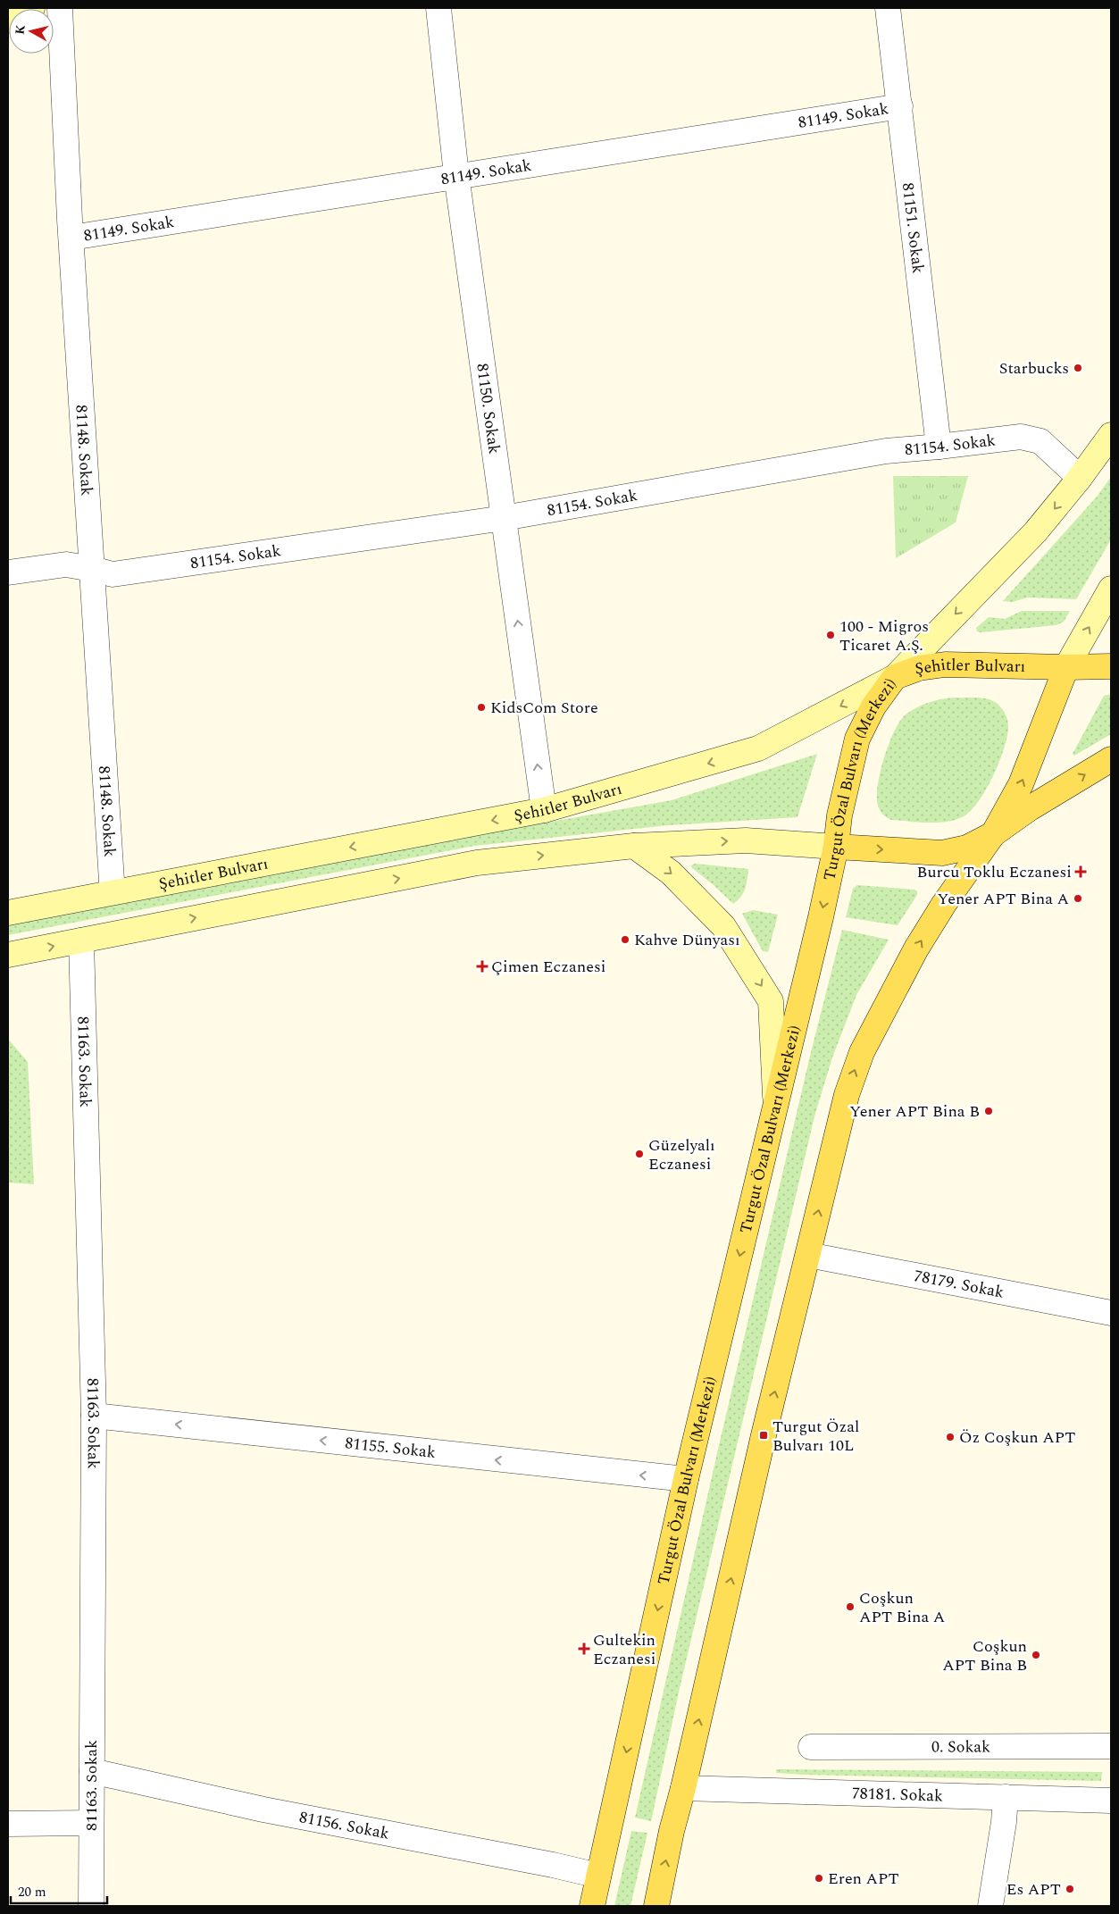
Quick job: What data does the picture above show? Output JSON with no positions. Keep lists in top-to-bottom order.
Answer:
{
  "streets": {
    "main road": ["Şehitler Bulvarı", "Turgut Özal Bulvarı (Merkezi)"],
    "street": [
      "81149. Sokak",
      "81151. Sokak",
      "81150. Sokak",
      "81154. Sokak",
      "81148. Sokak",
      "81163. Sokak",
      "78179. Sokak",
      "81155. Sokak",
      "0. Sokak",
      "78181. Sokak",
      "81156. Sokak"
    ]
  },
  "crossings": [
    ["81149. Sokak", "81151. Sokak"],
    ["81149. Sokak", "81150. Sokak"],
    ["81149. Sokak", "81148. Sokak"],
    ["81151. Sokak", "81154. Sokak"],
    ["81150. Sokak", "81154. Sokak"],
    ["81150. Sokak", "Şehitler Bulvarı"],
    ["81154. Sokak", "81148. Sokak"],
    ["81154. Sokak", "Turgut Özal Bulvarı (Merkezi)"],
    ["81148. Sokak", "Şehitler Bulvarı"],
    ["Şehitler Bulvarı", "Turgut Özal Bulvarı (Merkezi)"],
    ["Turgut Özal Bulvarı (Merkezi)", "81155. Sokak"],
    ["Turgut Özal Bulvarı (Merkezi)", "81156. Sokak"],
    ["81163. Sokak", "81155. Sokak"],
    ["81163. Sokak", "81156. Sokak"]
  ],
  "one_way": ["81150. Sokak", "81155. Sokak"],
  "places": {
    "other": [
      "Starbucks",
      "100 - Migros Ticaret A.Ş.",
      "KidsCom Store",
      "Yener APT Bina A",
      "Kahve Dünyası",
      "Yener APT Bina B",
      "Güzelyalı Eczanesi",
      "Öz Coşkun APT",
      "Coşkun APT Bina A",
      "Coşkun APT Bina B",
      "Eren APT",
      "Es APT"
    ],
    "health": ["Burcu Toklu Eczanesi", "Çimen Eczanesi", "Gultekin Eczanesi"],
    "transit": ["Turgut Özal Bulvarı 10L"]
  },
  "scale_bar": "20 m",
  "north": "left"
}
